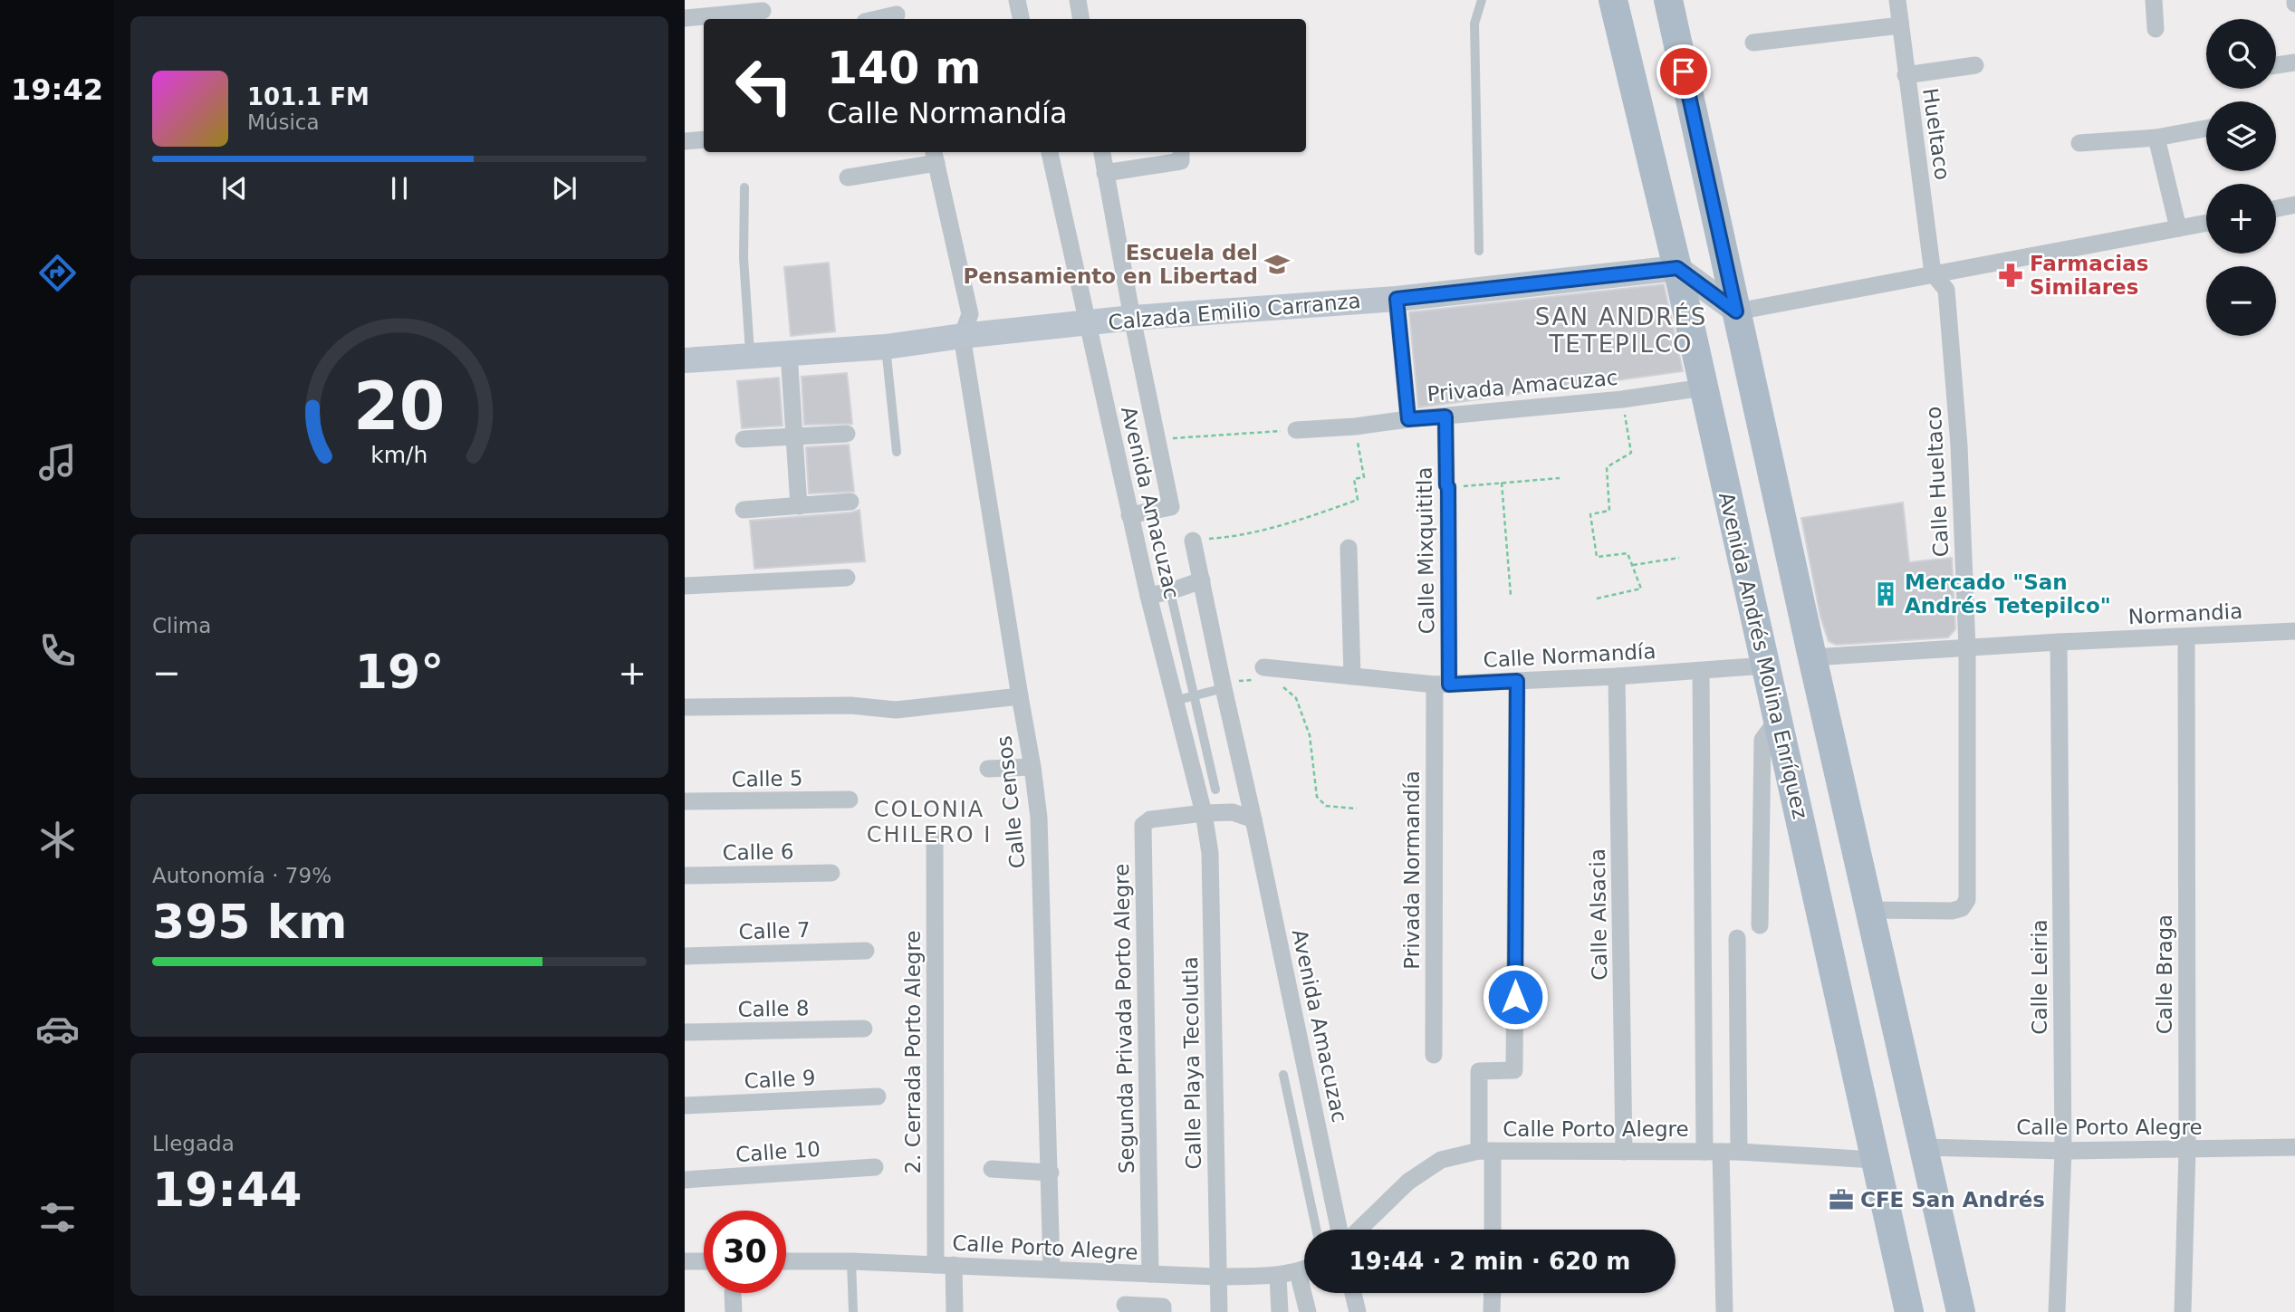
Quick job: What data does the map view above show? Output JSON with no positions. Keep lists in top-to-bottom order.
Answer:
{
  "streets": {
    "main road": ["Avenida Andrés Molina Enríquez"],
    "street": [
      "Hueltaco",
      "Calzada Emilio Carranza",
      "Privada Amacuzac",
      "Calle Hueltaco",
      "Avenida Amacuzac",
      "Calle Mixquititla",
      "Normandia",
      "Calle Normandía",
      "Calle 5",
      "Calle Censos",
      "Calle 6",
      "Privada Normandía",
      "Calle Alsacia",
      "Calle 7",
      "Calle Braga",
      "Calle Leiria",
      "Calle 8",
      "Segunda Privada Porto Alegre",
      "2. Cerrada Porto Alegre",
      "Calle Playa Tecolutla",
      "Calle 9",
      "Calle Porto Alegre",
      "Calle 10"
    ]
  },
  "crossings": [
    ["Hueltaco", "Calle Hueltaco"],
    ["Calzada Emilio Carranza", "Avenida Amacuzac"],
    ["Calzada Emilio Carranza", "Avenida Andrés Molina Enríquez"],
    ["Calzada Emilio Carranza", "Calle Censos"],
    ["Privada Amacuzac", "Calle Mixquititla"],
    ["Privada Amacuzac", "Avenida Andrés Molina Enríquez"],
    ["Calle Hueltaco", "Normandia"],
    ["Avenida Amacuzac", "Segunda Privada Porto Alegre"],
    ["Avenida Amacuzac", "Calle Playa Tecolutla"],
    ["Calle Mixquititla", "Calle Normandía"],
    ["Calle Mixquititla", "Privada Normandía"],
    ["Normandia", "Calle Braga"],
    ["Normandia", "Calle Leiria"],
    ["Calle Normandía", "Avenida Andrés Molina Enríquez"],
    ["Calle Normandía", "Privada Normandía"],
    ["Calle Normandía", "Calle Alsacia"],
    ["Avenida Andrés Molina Enríquez", "Calle Porto Alegre"],
    ["Calle Censos", "Calle Porto Alegre"],
    ["Calle Alsacia", "Calle Porto Alegre"],
    ["Calle Braga", "Calle Porto Alegre"],
    ["Calle Leiria", "Calle Porto Alegre"],
    ["Segunda Privada Porto Alegre", "Calle Playa Tecolutla"],
    ["Segunda Privada Porto Alegre", "Calle Porto Alegre"],
    ["2. Cerrada Porto Alegre", "Calle Porto Alegre"],
    ["Calle Playa Tecolutla", "Calle Porto Alegre"]
  ],
  "districts": ["SAN ANDRÉS TETEPILCO", "COLONIA CHILERO I"],
  "places": {
    "school or university": ["Escuela del Pensamiento en Libertad"],
    "pharmacy": ["Farmacias Similares"],
    "building": ["Mercado \"San Andrés Tetepilco\""],
    "office": ["CFE San Andrés"]
  },
  "page": {
    "tabs": "19:42",
    "map_buttons": ["+", "−"],
    "turn": ["140 m", "Calle Normandía"],
    "song": ["101.1 FM", "Música"],
    "tile": [
      "Clima",
      ["Autonomía · 79%", "395 km"],
      ["Llegada", "19:44"]
    ],
    "heat": ["−", "19°", "+"],
    "limit": "30",
    "trip": "19:44 · 2 min · 620 m",
    "gauge": ["20", "km/h"]
  }
}
